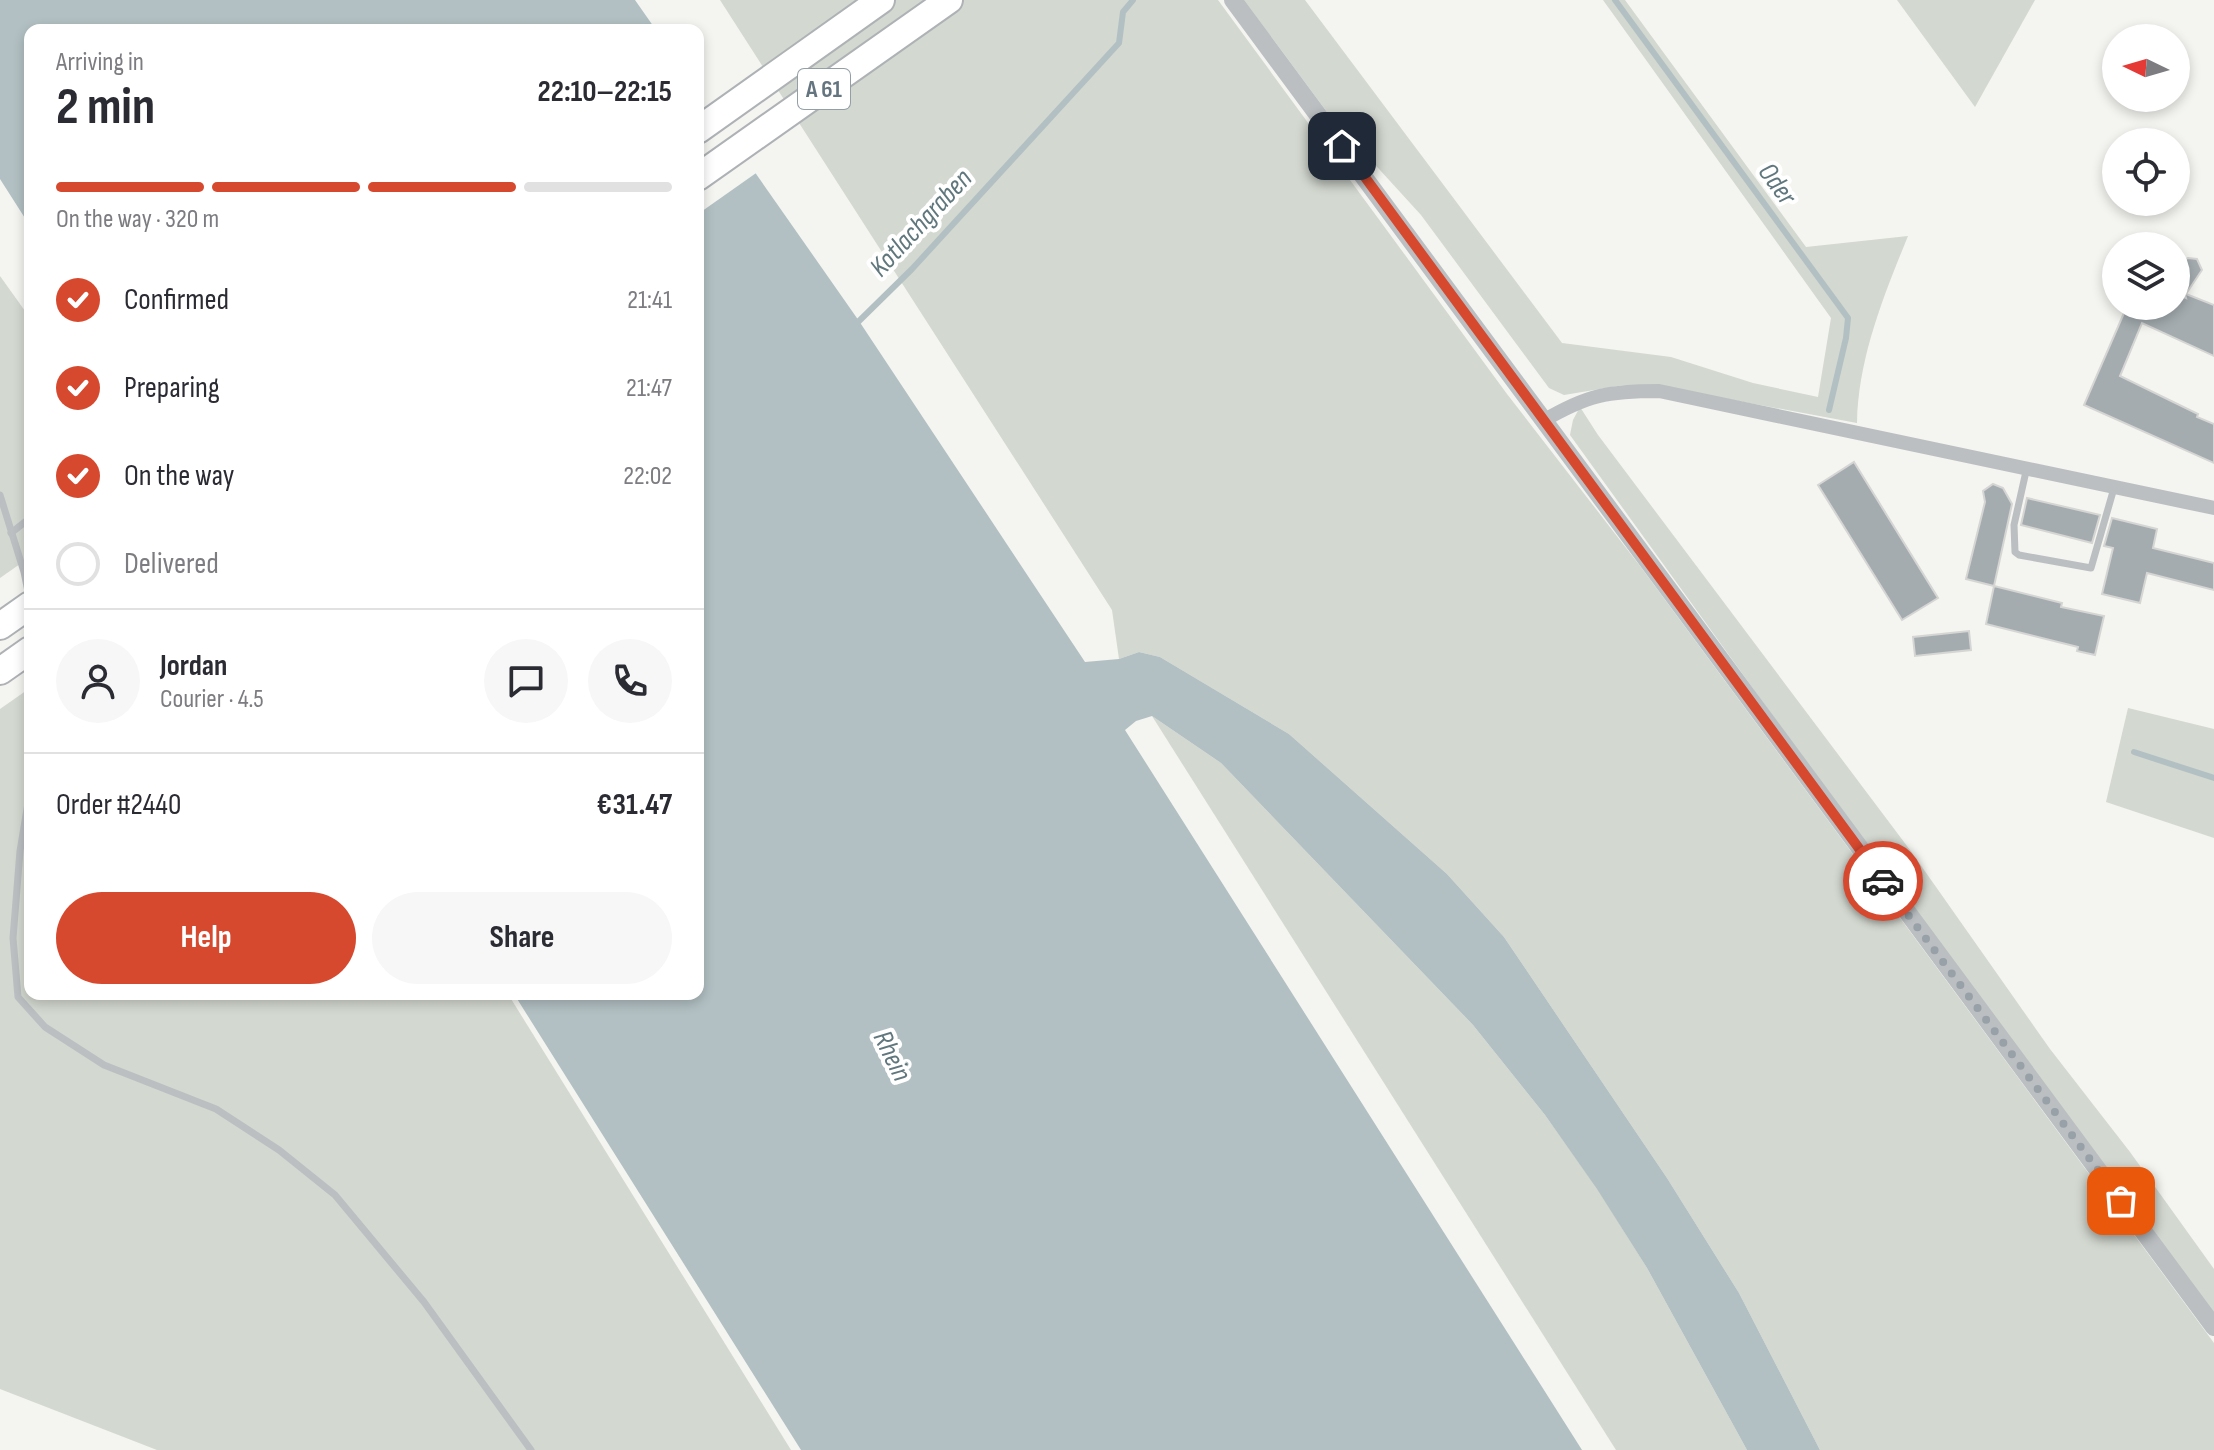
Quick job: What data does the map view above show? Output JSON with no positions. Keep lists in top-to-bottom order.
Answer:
{
  "streets": {
    "highway": ["A 61"]
  },
  "water": ["Oder", "Kotlachgraben", "Rhein"],
  "north": "left",
  "page": {
    "heading": ["2 min", "Arriving in", "22:10–22:15"],
    "panel": [
      "Jordan",
      "Courier · 4.5",
      "Order #2440",
      "€31.47"
    ],
    "bar": "On the way · 320 m",
    "list": [
      ["Confirmed", "21:41"],
      ["Preparing", "21:47"],
      ["On the way", "22:02"],
      "Delivered"
    ],
    "buttons": ["Help", "Share"]
  }
}
